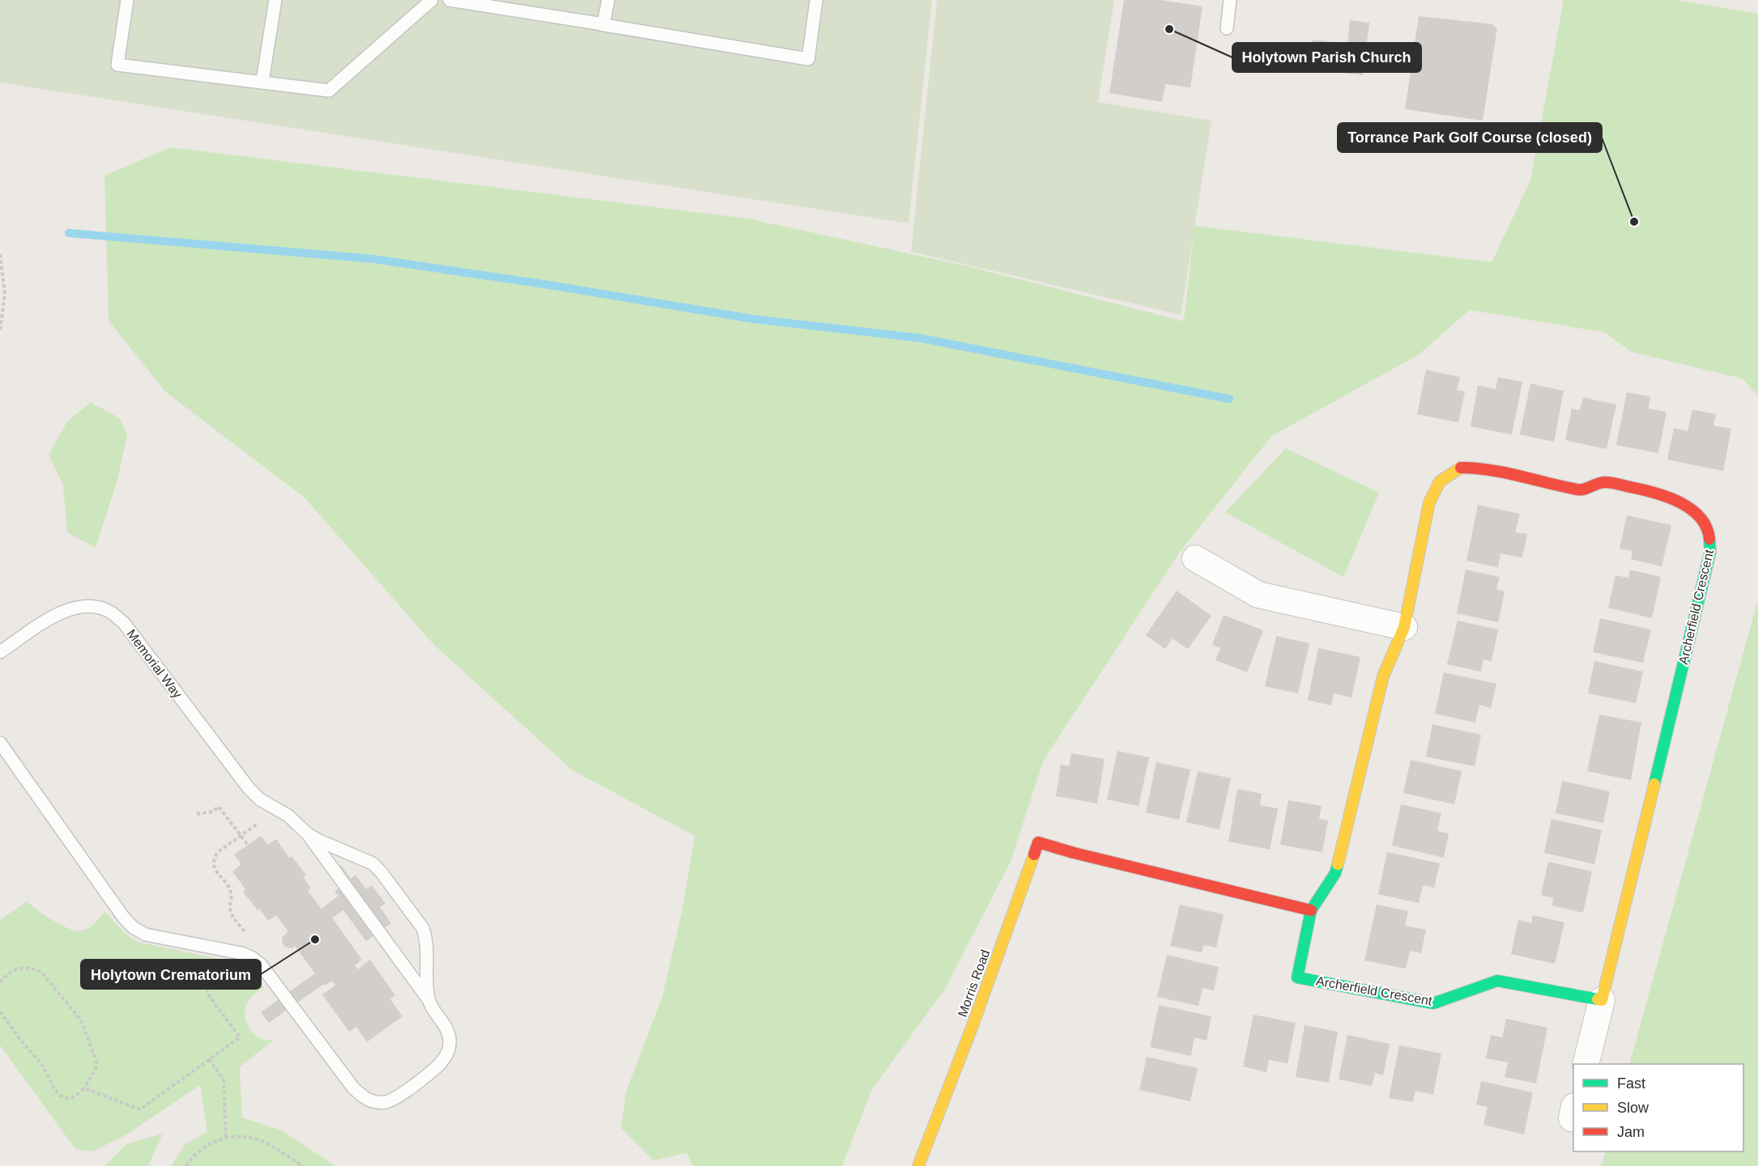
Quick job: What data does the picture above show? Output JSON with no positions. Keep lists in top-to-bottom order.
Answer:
{
  "streets": {
    "street": ["Archerfield Crescent", "Morris Road"],
    "lane": ["Memorial Way"]
  },
  "crossings": [
    ["Archerfield Crescent", "Morris Road"]
  ],
  "places": ["Holytown Parish Church", "Torrance Park Golf Course (closed)", "Holytown Crematorium"],
  "legend": ["Fast", "Slow", "Jam"]
}
